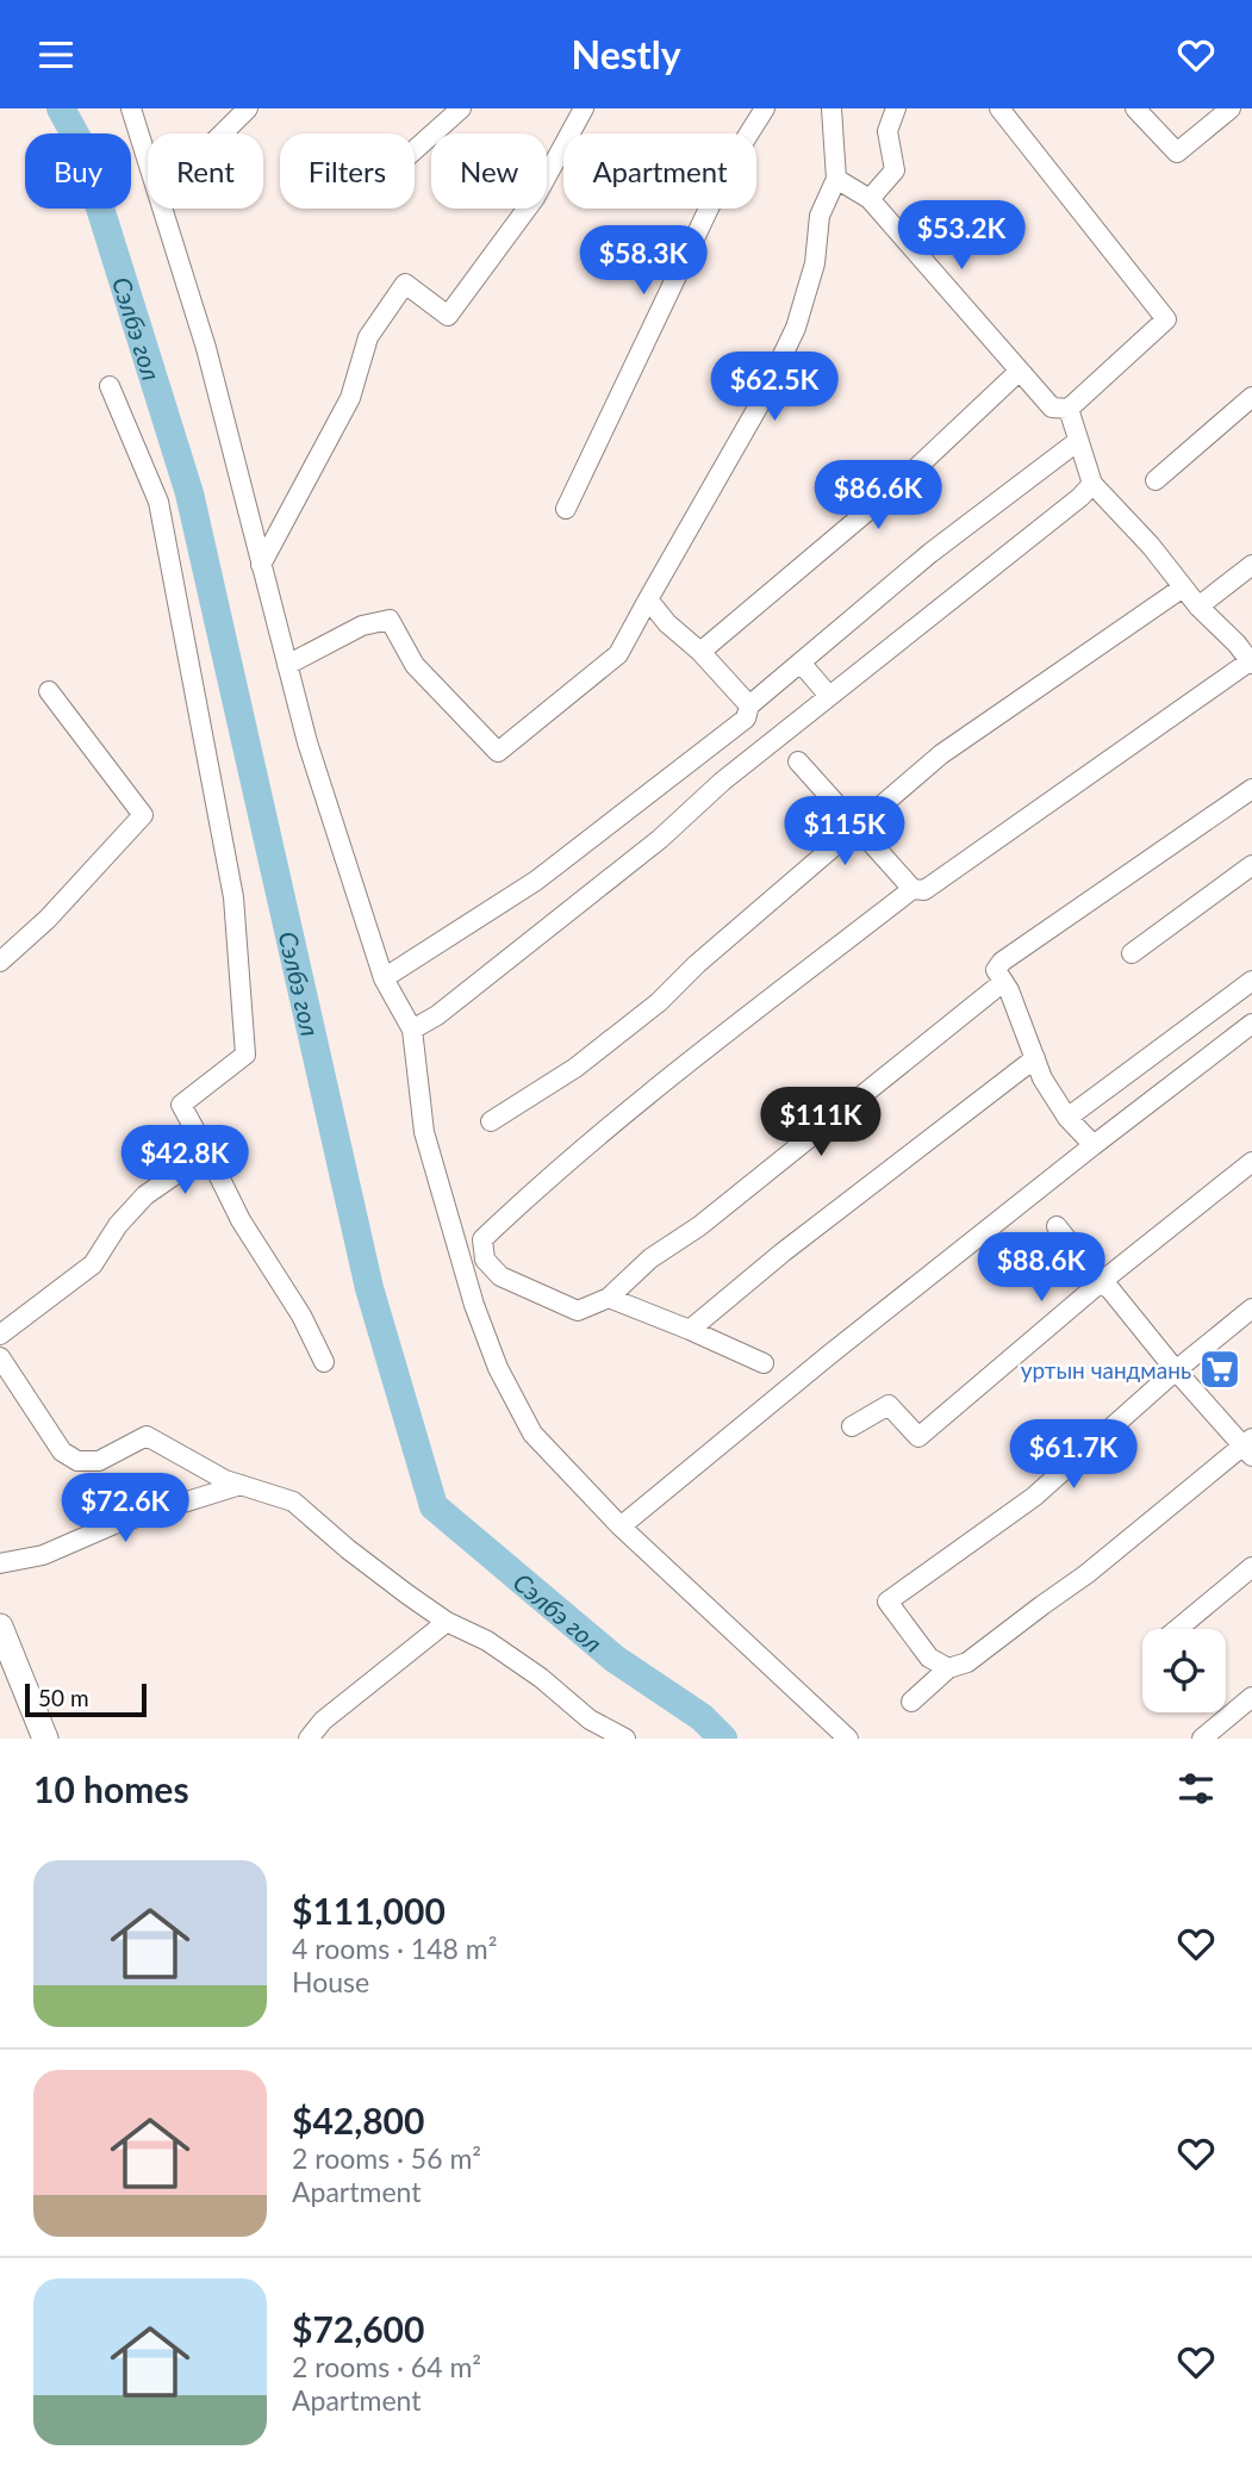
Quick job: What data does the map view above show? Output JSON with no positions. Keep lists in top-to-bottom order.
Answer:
{
  "water": ["Сэлбэ гол"],
  "places": {
    "supermarket": ["уртын чандмань"]
  },
  "scale_bar": "50 m",
  "page": {
    "header": "Nestly",
    "chip": [
      "Buy",
      "Rent",
      "Filters",
      "New",
      "Apartment"
    ],
    "price": [
      "$53.2K",
      "$58.3K",
      "$62.5K",
      "$86.6K",
      "$115K",
      "$111K",
      "$42.8K",
      "$88.6K",
      "$61.7K",
      "$72.6K"
    ],
    "scale": "50 m",
    "heading": "10 homes",
    "list": [
      {
        "name": "$111,000",
        "note": "4 rooms · 148 m² · House"
      },
      {
        "name": "$42,800",
        "note": "2 rooms · 56 m² · Apartment"
      },
      {
        "name": "$72,600",
        "note": "2 rooms · 64 m² · Apartment"
      }
    ]
  }
}
